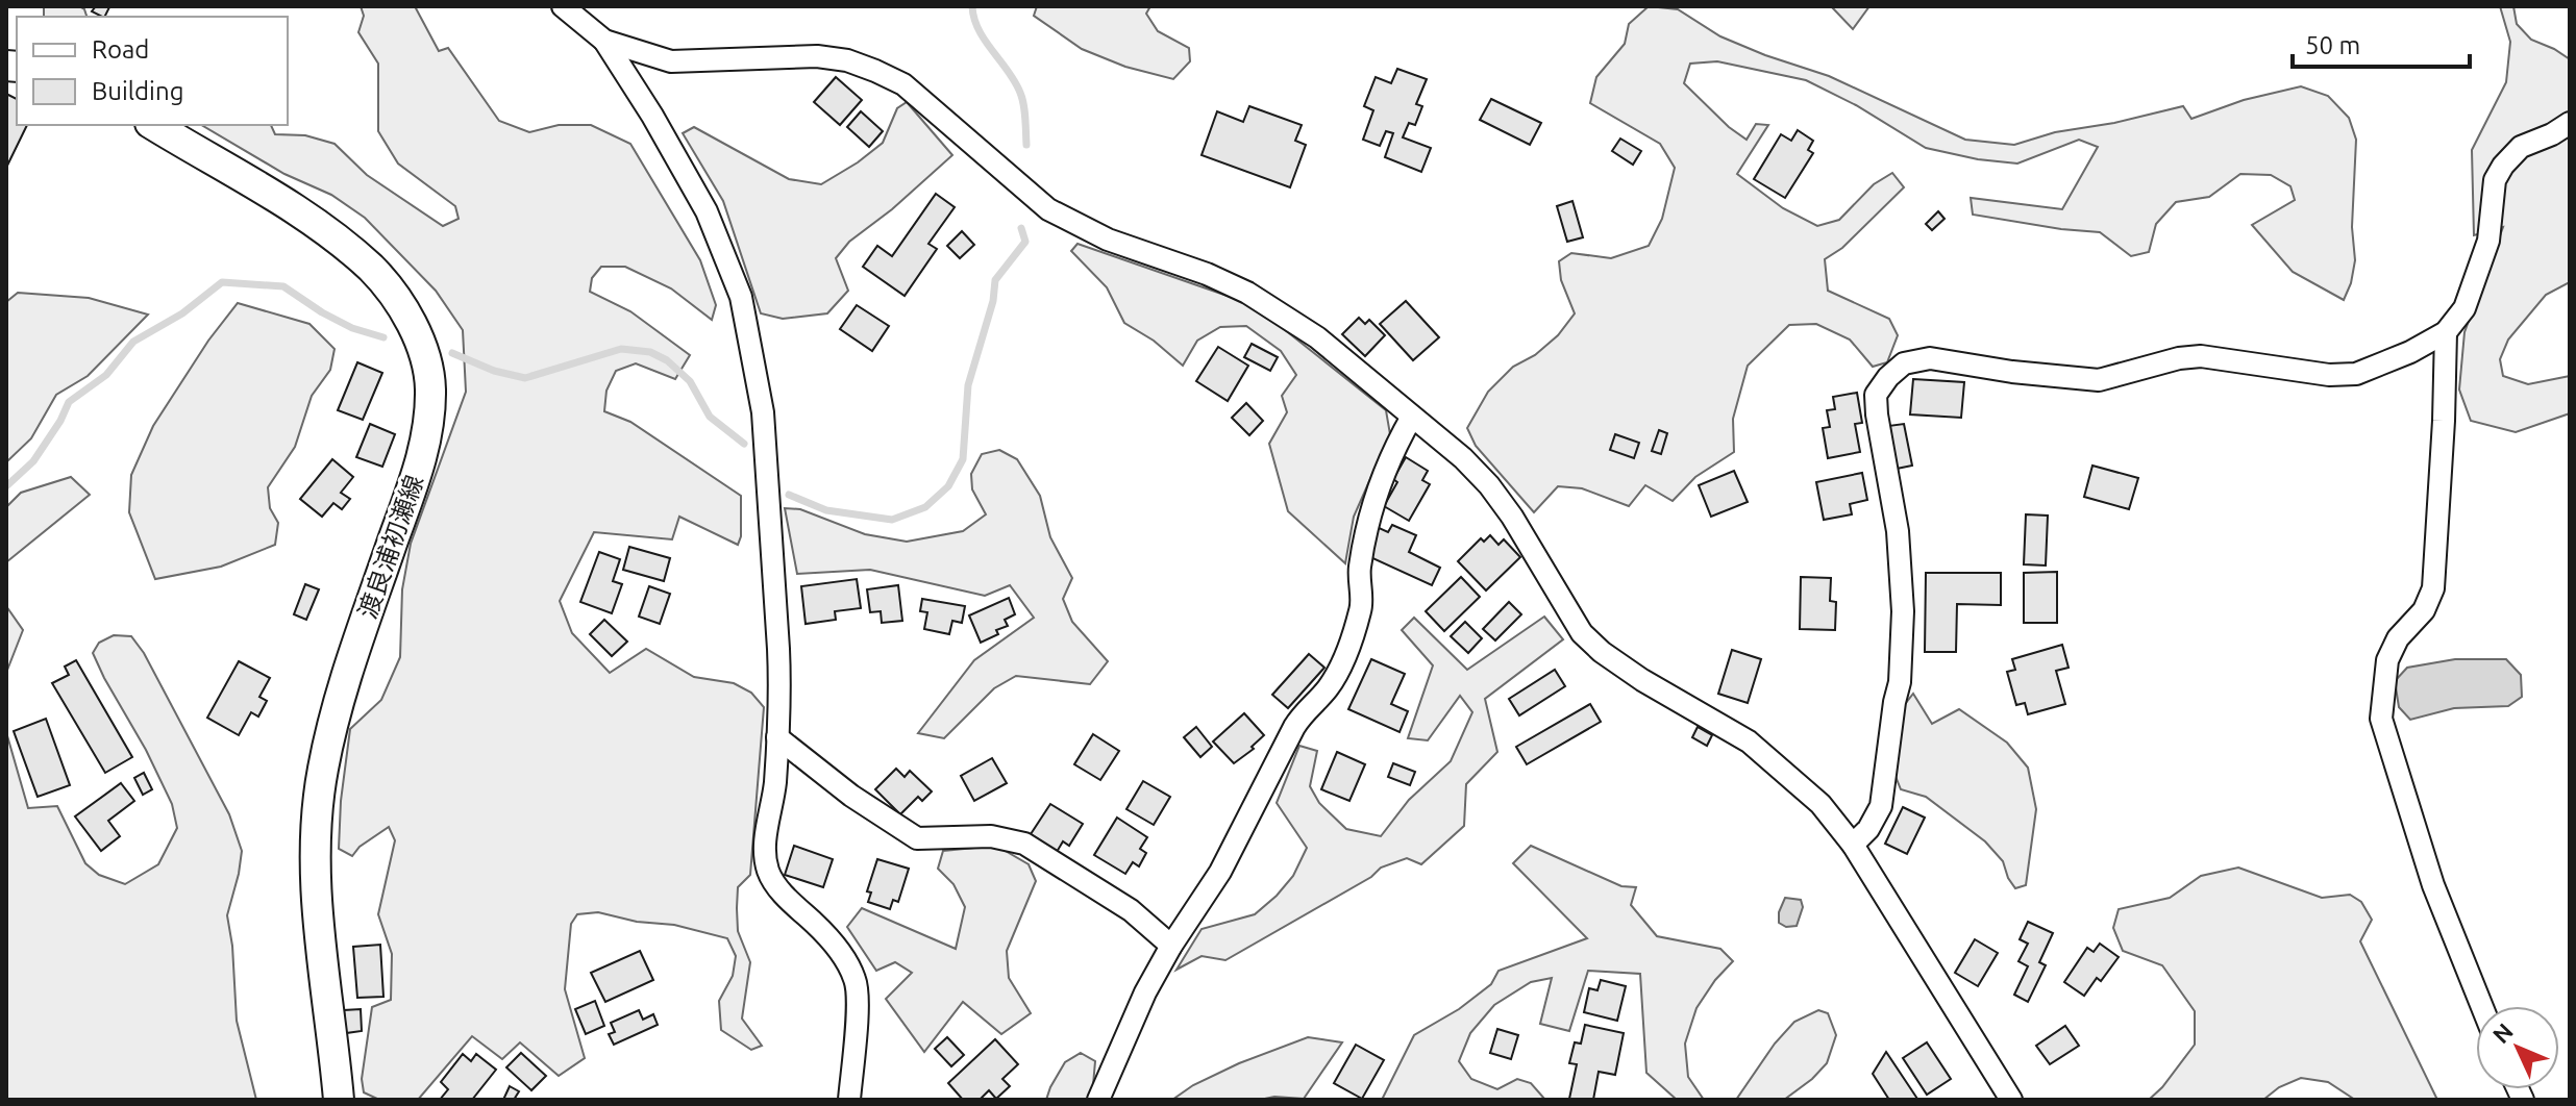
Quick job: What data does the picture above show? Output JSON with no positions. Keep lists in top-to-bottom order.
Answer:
{
  "streets": {
    "main road": ["渡良浦初瀬線"]
  },
  "legend": ["Road", "Building"],
  "scale_bar": "50 m",
  "north": "top left"
}
